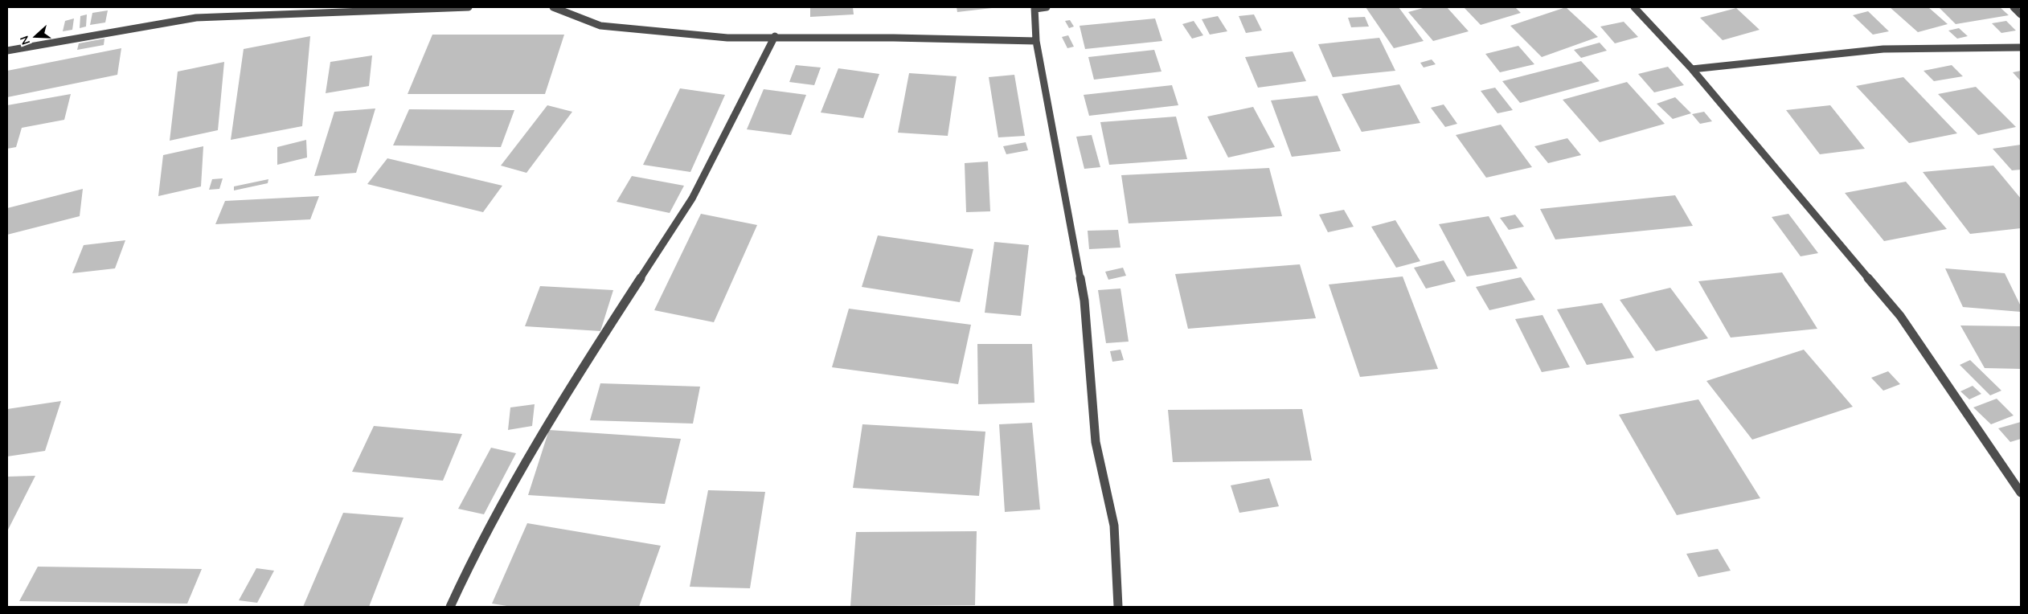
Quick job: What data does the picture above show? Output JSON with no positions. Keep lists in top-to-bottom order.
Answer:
{
  "north": "left"
}
